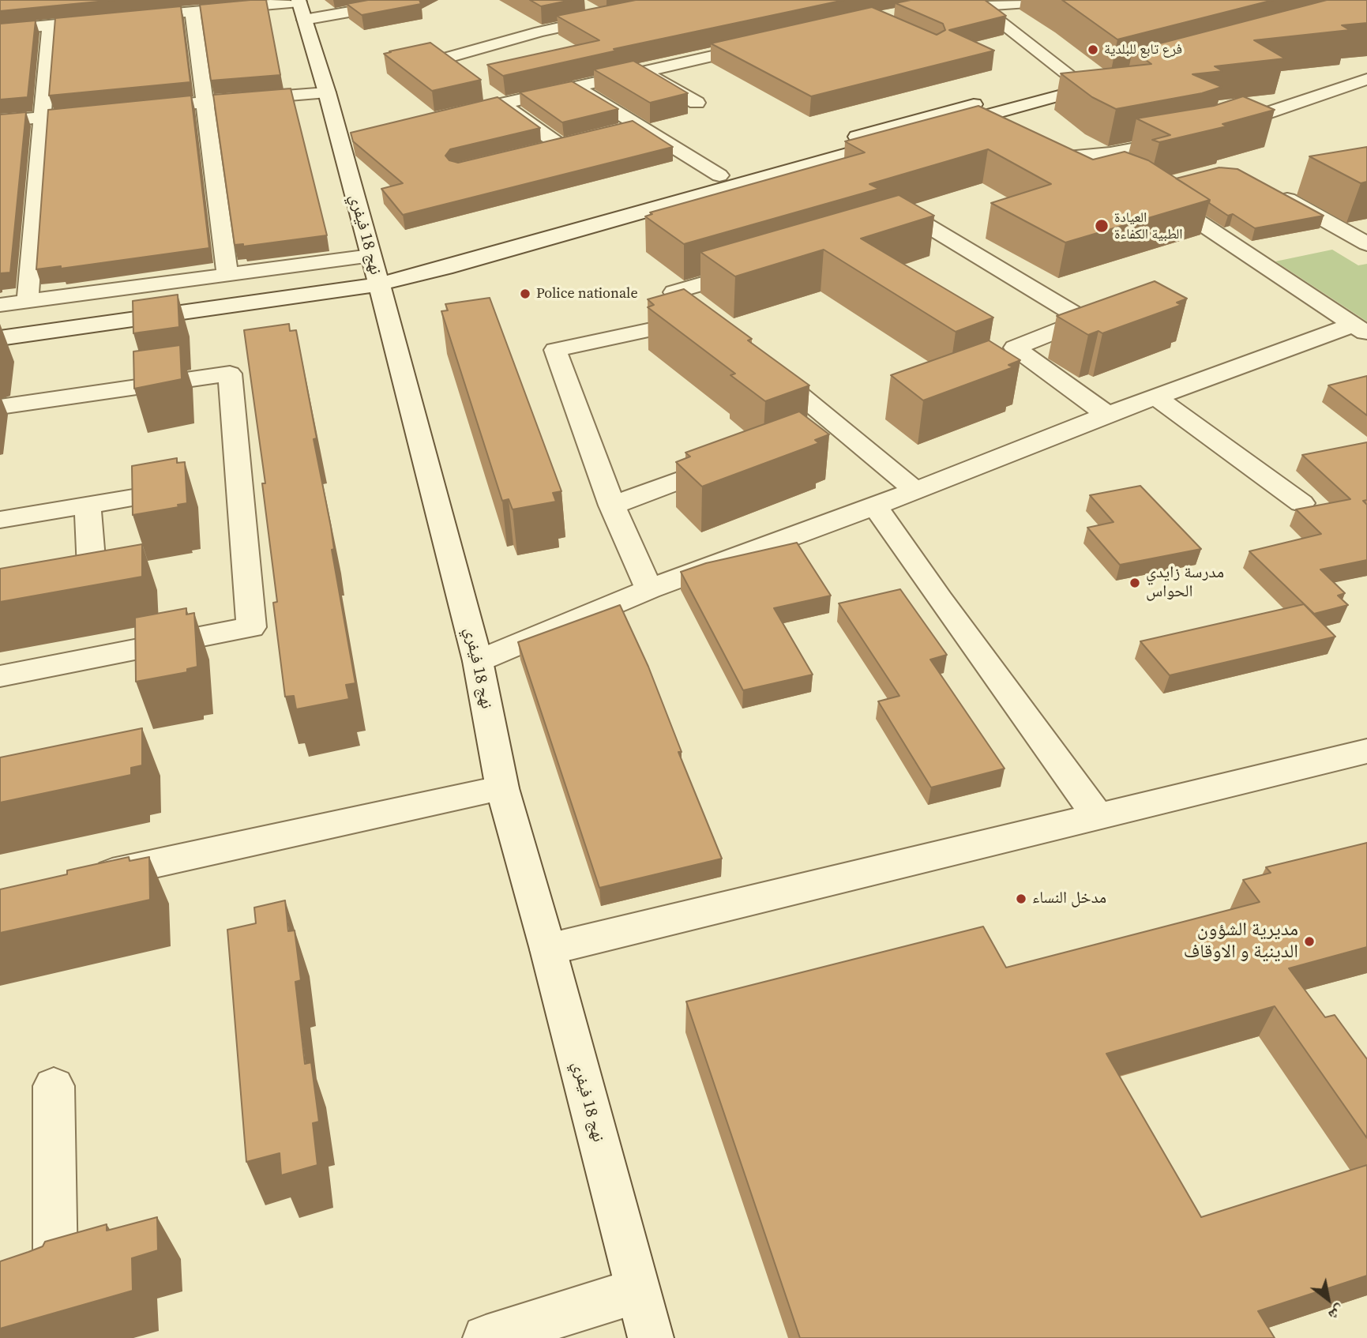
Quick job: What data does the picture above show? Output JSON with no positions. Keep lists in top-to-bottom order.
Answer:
{
  "streets": {
    "street": ["نهج 18 فيفري"]
  },
  "places": [
    "فرع تابع للبلدية",
    "العيادة الطبية الكفاءة",
    "Police nationale",
    "مدرسة زايدي الحواس",
    "مدخل النساء",
    "مديرية الشؤون الدينية و الاوقاف"
  ],
  "north": "bottom right"
}
